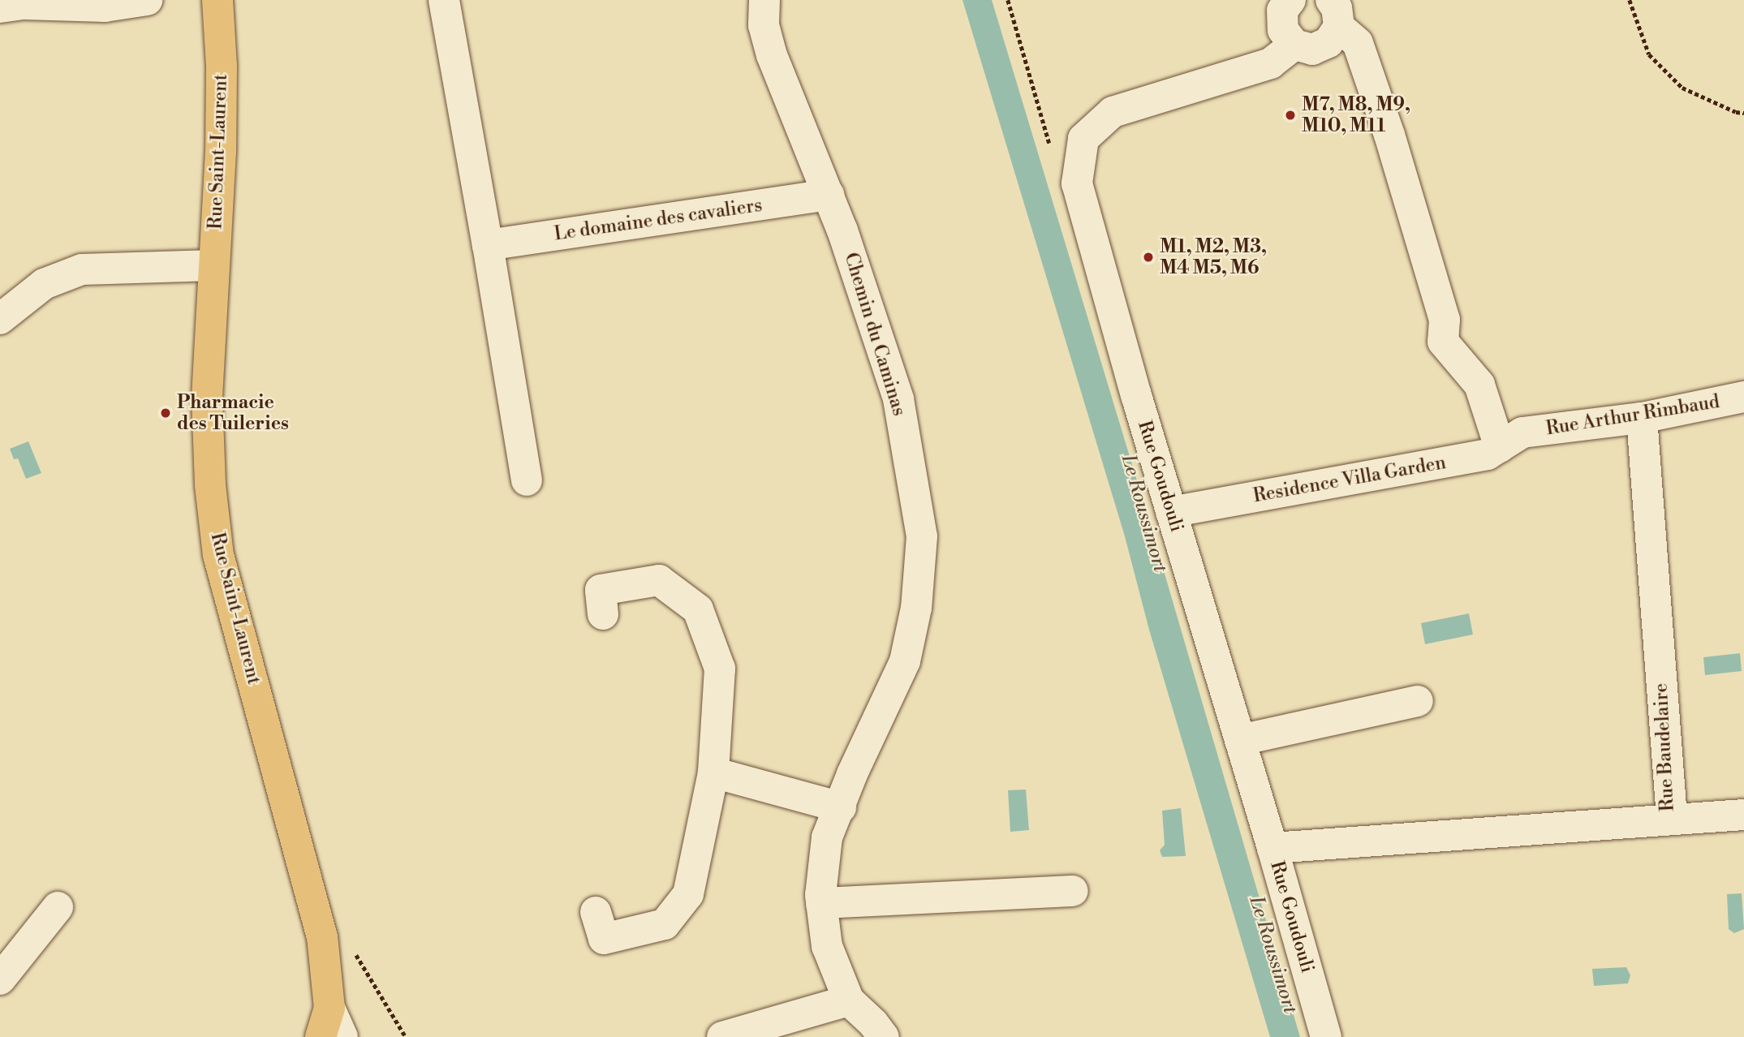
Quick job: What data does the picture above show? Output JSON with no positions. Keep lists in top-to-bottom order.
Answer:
{
  "streets": {
    "main road": ["Rue Saint-Laurent"],
    "street": [
      "Le domaine des cavaliers",
      "Chemin du Caminas",
      "Rue Arthur Rimbaud",
      "Rue Goudouli",
      "Residence Villa Garden",
      "Rue Baudelaire"
    ]
  },
  "crossings": [
    ["Le domaine des cavaliers", "Chemin du Caminas"],
    ["Rue Arthur Rimbaud", "Residence Villa Garden"],
    ["Rue Arthur Rimbaud", "Rue Baudelaire"],
    ["Rue Goudouli", "Residence Villa Garden"],
    ["Rue Goudouli", "Rue Baudelaire"]
  ],
  "water": ["Le Roussimort"],
  "places": ["M7, M8, M9, M10, M11", "M1, M2, M3, M4 M5, M6", "Pharmacie des Tuileries"]
}
